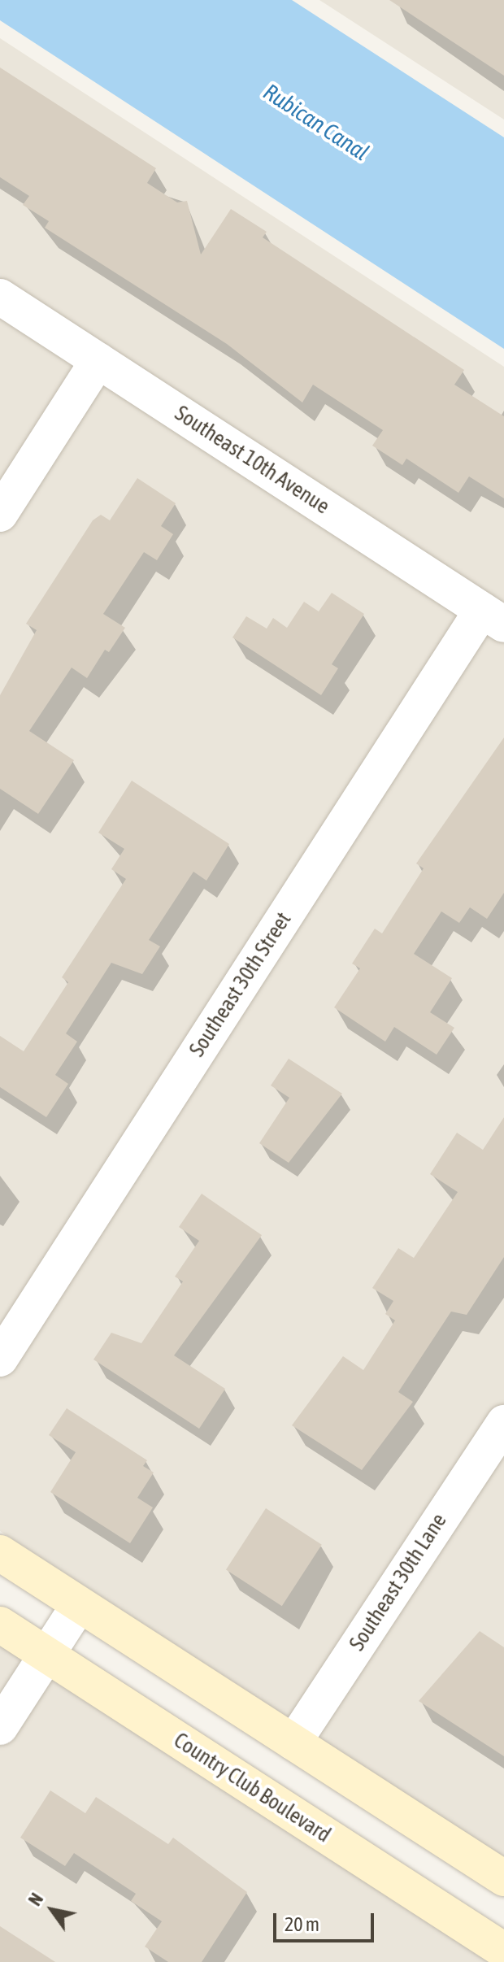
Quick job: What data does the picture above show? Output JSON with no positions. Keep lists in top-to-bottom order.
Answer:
{
  "streets": {
    "main road": ["Country Club Boulevard"],
    "street": ["Southeast 10th Avenue", "Southeast 30th Street", "Southeast 30th Lane"]
  },
  "crossings": [
    ["Southeast 10th Avenue", "Southeast 30th Street"]
  ],
  "water": ["Rubican Canal"],
  "scale_bar": "20 m",
  "north": "top left"
}
